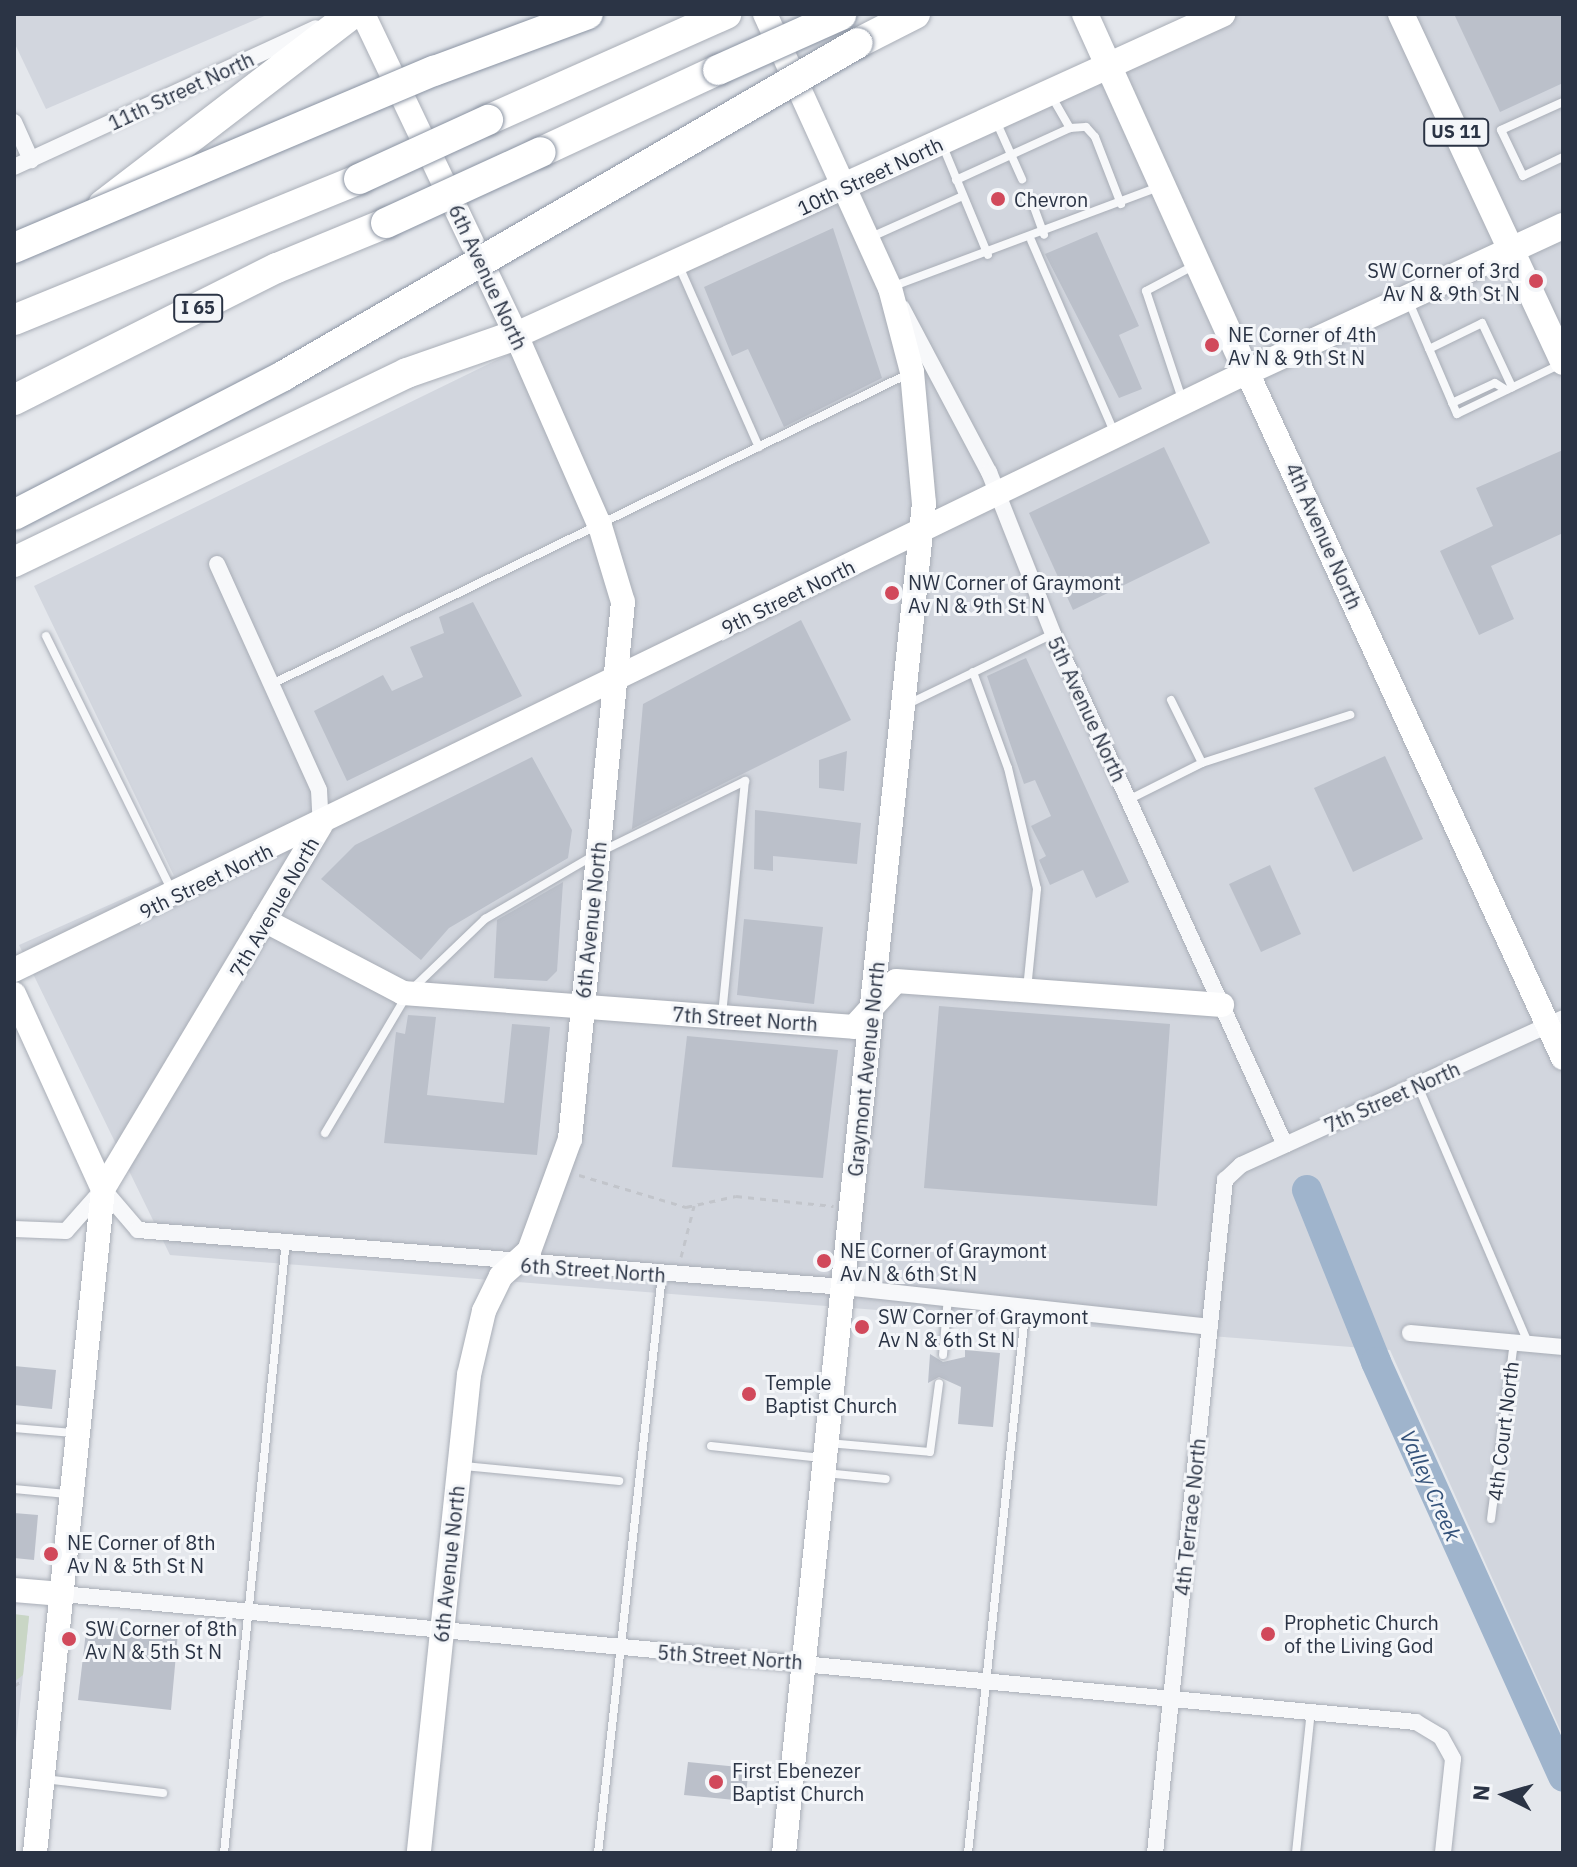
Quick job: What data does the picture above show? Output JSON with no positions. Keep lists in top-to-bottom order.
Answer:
{
  "streets": {
    "highway": ["I 65"],
    "main road": [
      "US 11",
      "10th Street North",
      "6th Avenue North",
      "4th Avenue North",
      "9th Street North",
      "5th Avenue North",
      "7th Avenue North",
      "7th Street North",
      "Graymont Avenue North",
      "5th Street North"
    ],
    "street": ["11th Street North", "6th Street North", "4th Terrace North"],
    "lane": ["4th Court North"]
  },
  "crossings": [
    ["US 11", "9th Street North"],
    ["10th Street North", "6th Avenue North"],
    ["10th Street North", "4th Avenue North"],
    ["10th Street North", "5th Avenue North"],
    ["6th Avenue North", "9th Street North"],
    ["6th Avenue North", "7th Street North"],
    ["6th Avenue North", "6th Street North"],
    ["6th Avenue North", "5th Street North"],
    ["4th Avenue North", "9th Street North"],
    ["4th Avenue North", "7th Street North"],
    ["9th Street North", "5th Avenue North"],
    ["9th Street North", "7th Avenue North"],
    ["9th Street North", "Graymont Avenue North"],
    ["5th Avenue North", "7th Street North"],
    ["5th Avenue North", "Graymont Avenue North"],
    ["7th Avenue North", "7th Street North"],
    ["7th Avenue North", "6th Street North"],
    ["7th Street North", "Graymont Avenue North"],
    ["7th Street North", "4th Terrace North"],
    ["Graymont Avenue North", "6th Street North"],
    ["Graymont Avenue North", "5th Street North"],
    ["6th Street North", "4th Terrace North"],
    ["4th Terrace North", "5th Street North"]
  ],
  "water": ["Valley Creek"],
  "places": [
    "Chevron",
    "SW Corner of 3rd Av N & 9th St N",
    "NE Corner of 4th Av N & 9th St N",
    "NW Corner of Graymont Av N & 9th St N",
    "NE Corner of Graymont Av N & 6th St N",
    "SW Corner of Graymont Av N & 6th St N",
    "Temple Baptist Church",
    "NE Corner of 8th Av N & 5th St N",
    "Prophetic Church of the Living God",
    "SW Corner of 8th Av N & 5th St N",
    "First Ebenezer Baptist Church"
  ],
  "north": "left"
}
